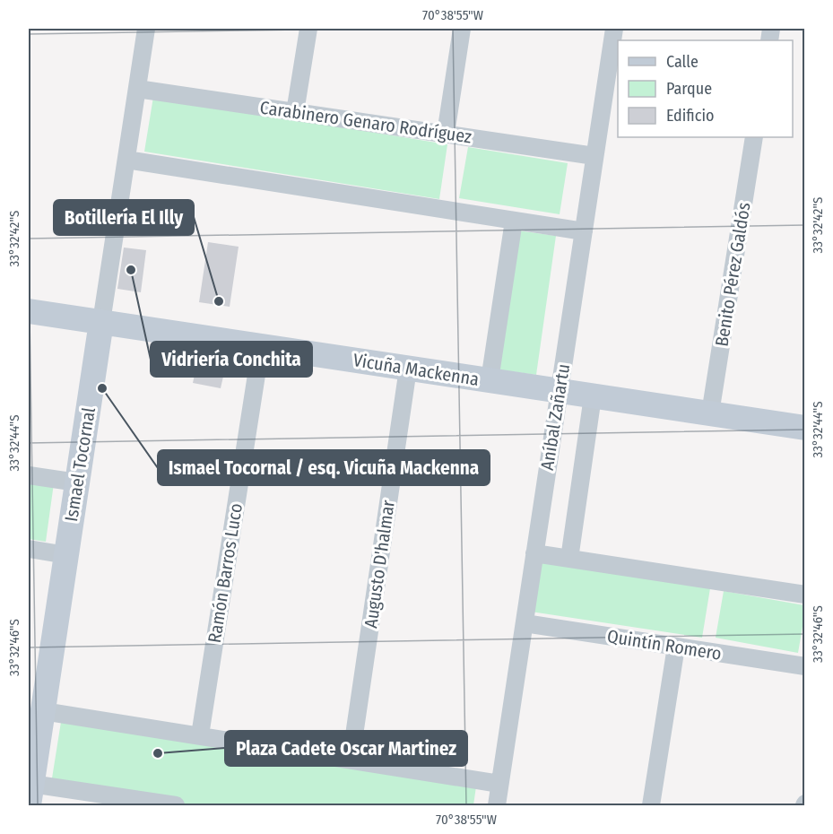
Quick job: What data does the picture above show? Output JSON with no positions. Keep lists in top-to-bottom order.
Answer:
{
  "streets": {
    "main road": ["Vicuña Mackenna", "Ismael Tocornal"],
    "street": [
      "Carabinero Genaro Rodríguez",
      "Benito Pérez Galdós",
      "Aníbal Zañartu",
      "Augusto D'halmar",
      "Ramón Barros Luco",
      "Quintín Romero"
    ]
  },
  "crossings": [
    ["Carabinero Genaro Rodríguez", "Aníbal Zañartu"],
    ["Carabinero Genaro Rodríguez", "Ismael Tocornal"],
    ["Benito Pérez Galdós", "Vicuña Mackenna"],
    ["Vicuña Mackenna", "Aníbal Zañartu"],
    ["Vicuña Mackenna", "Ismael Tocornal"],
    ["Vicuña Mackenna", "Augusto D'halmar"],
    ["Vicuña Mackenna", "Ramón Barros Luco"],
    ["Aníbal Zañartu", "Quintín Romero"]
  ],
  "places": [
    "Vidriería Conchita",
    "Botillería El Illy",
    "Ismael Tocornal / esq. Vicuña Mackenna",
    "Plaza Cadete Oscar Martinez"
  ],
  "legend": ["Calle", "Parque", "Edificio"],
  "coordinates": [
    "70°38'55\"W",
    "33°32'42\"S",
    "33°32'44\"S",
    "33°32'46\"S"
  ]
}
